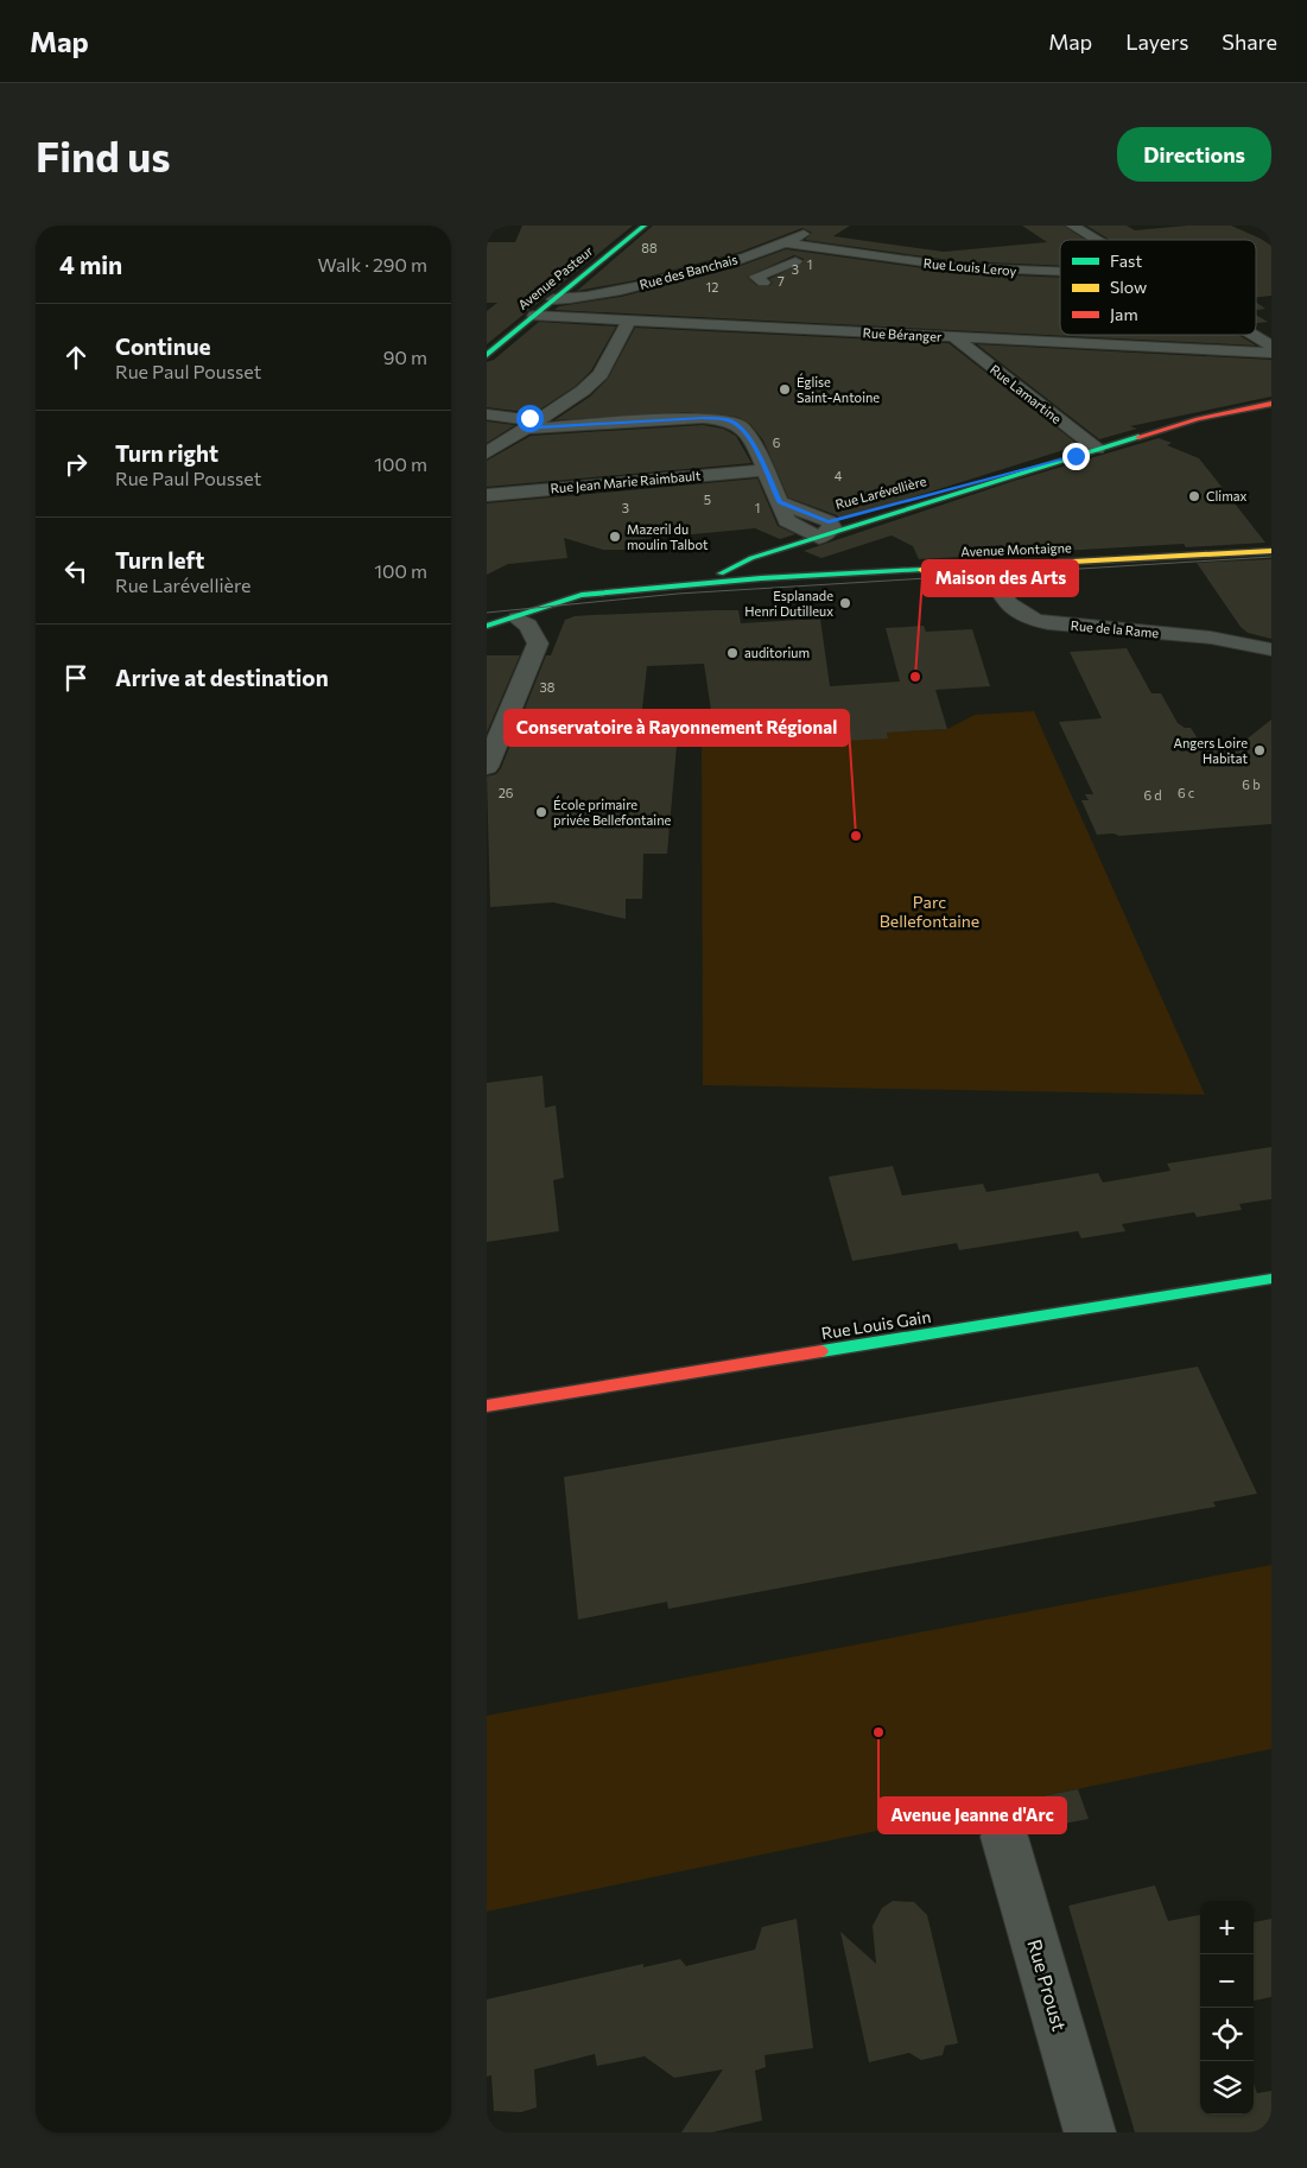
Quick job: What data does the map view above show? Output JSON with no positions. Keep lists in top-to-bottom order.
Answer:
{
  "streets": {
    "main road": [
      "Avenue Pasteur",
      "Rue Larévellière",
      "Avenue Montaigne",
      "Rue Louis Gain"
    ],
    "street": [
      "Rue Louis Leroy",
      "Rue des Banchais",
      "Rue Béranger",
      "Rue Lamartine",
      "Rue Jean Marie Raimbault",
      "Rue de la Rame",
      "Rue Proust"
    ]
  },
  "crossings": [
    ["Rue Louis Leroy", "Rue des Banchais"],
    ["Rue des Banchais", "Avenue Pasteur"],
    ["Avenue Pasteur", "Rue Béranger"],
    ["Rue Béranger", "Rue Lamartine"],
    ["Rue Lamartine", "Rue Larévellière"],
    ["Rue Larévellière", "Avenue Montaigne"],
    ["Avenue Montaigne", "Rue de la Rame"]
  ],
  "parks": ["Parc Bellefontaine"],
  "places": [
    "Église Saint-Antoine",
    "Climax",
    "Mazeril du moulin Talbot",
    "Esplanade Henri Dutilleux",
    "auditorium",
    "Maison des Arts",
    "Angers Loire Habitat",
    "École primaire privée Bellefontaine",
    "Conservatoire à Rayonnement Régional",
    "Avenue Jeanne d'Arc"
  ],
  "house_numbers": [
    "88",
    "1",
    "3",
    "7",
    "12",
    "6",
    "4",
    "5",
    "3",
    "1",
    "38",
    "6 b",
    "26",
    "6 c",
    "6 d"
  ],
  "legend": ["Fast", "Slow", "Jam"],
  "page": {
    "header": "Map",
    "nav": ["Map", "Layers", "Share"],
    "buttons": "Directions",
    "title": "Find us",
    "heading": ["4 min", "Walk · 290 m"],
    "list": [
      ["Continue", "Rue Paul Pousset", "90 m"],
      ["Turn right", "Rue Paul Pousset", "100 m"],
      ["Turn left", "Rue Larévellière", "100 m"],
      "Arrive at destination"
    ],
    "map_buttons": ["+", "−"]
  }
}
